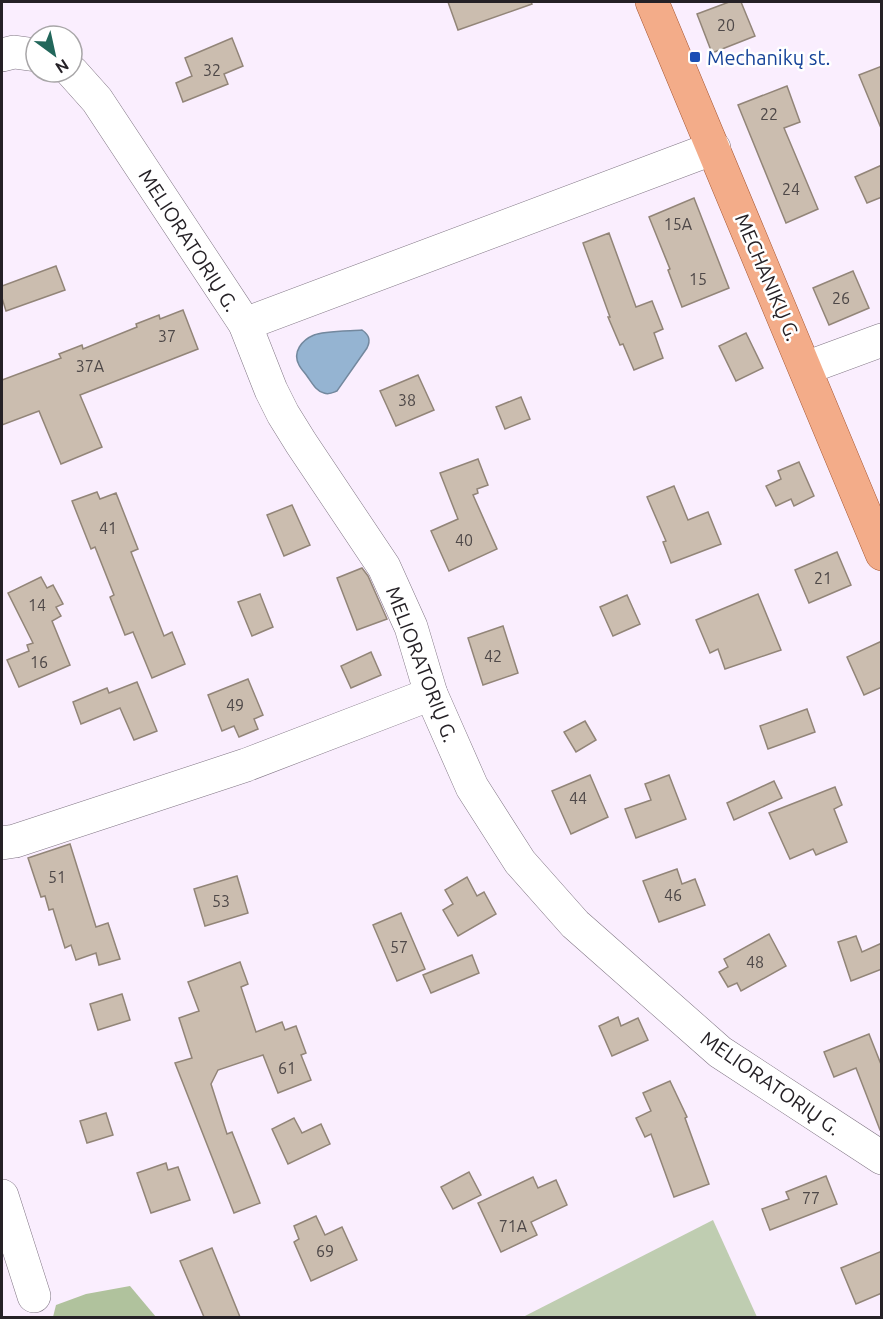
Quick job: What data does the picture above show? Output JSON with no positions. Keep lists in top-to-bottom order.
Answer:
{
  "streets": {
    "main road": ["MECHANIKŲ G."],
    "street": ["MELIORATORIŲ G."]
  },
  "places": {
    "transit": ["Mechanikų st."]
  },
  "house_numbers": [
    "20",
    "32",
    "22",
    "24",
    "15A",
    "15",
    "26",
    "37",
    "37A",
    "38",
    "41",
    "40",
    "21",
    "14",
    "42",
    "16",
    "49",
    "44",
    "51",
    "46",
    "53",
    "57",
    "48",
    "61",
    "77",
    "71A",
    "69"
  ],
  "north": "bottom right"
}
